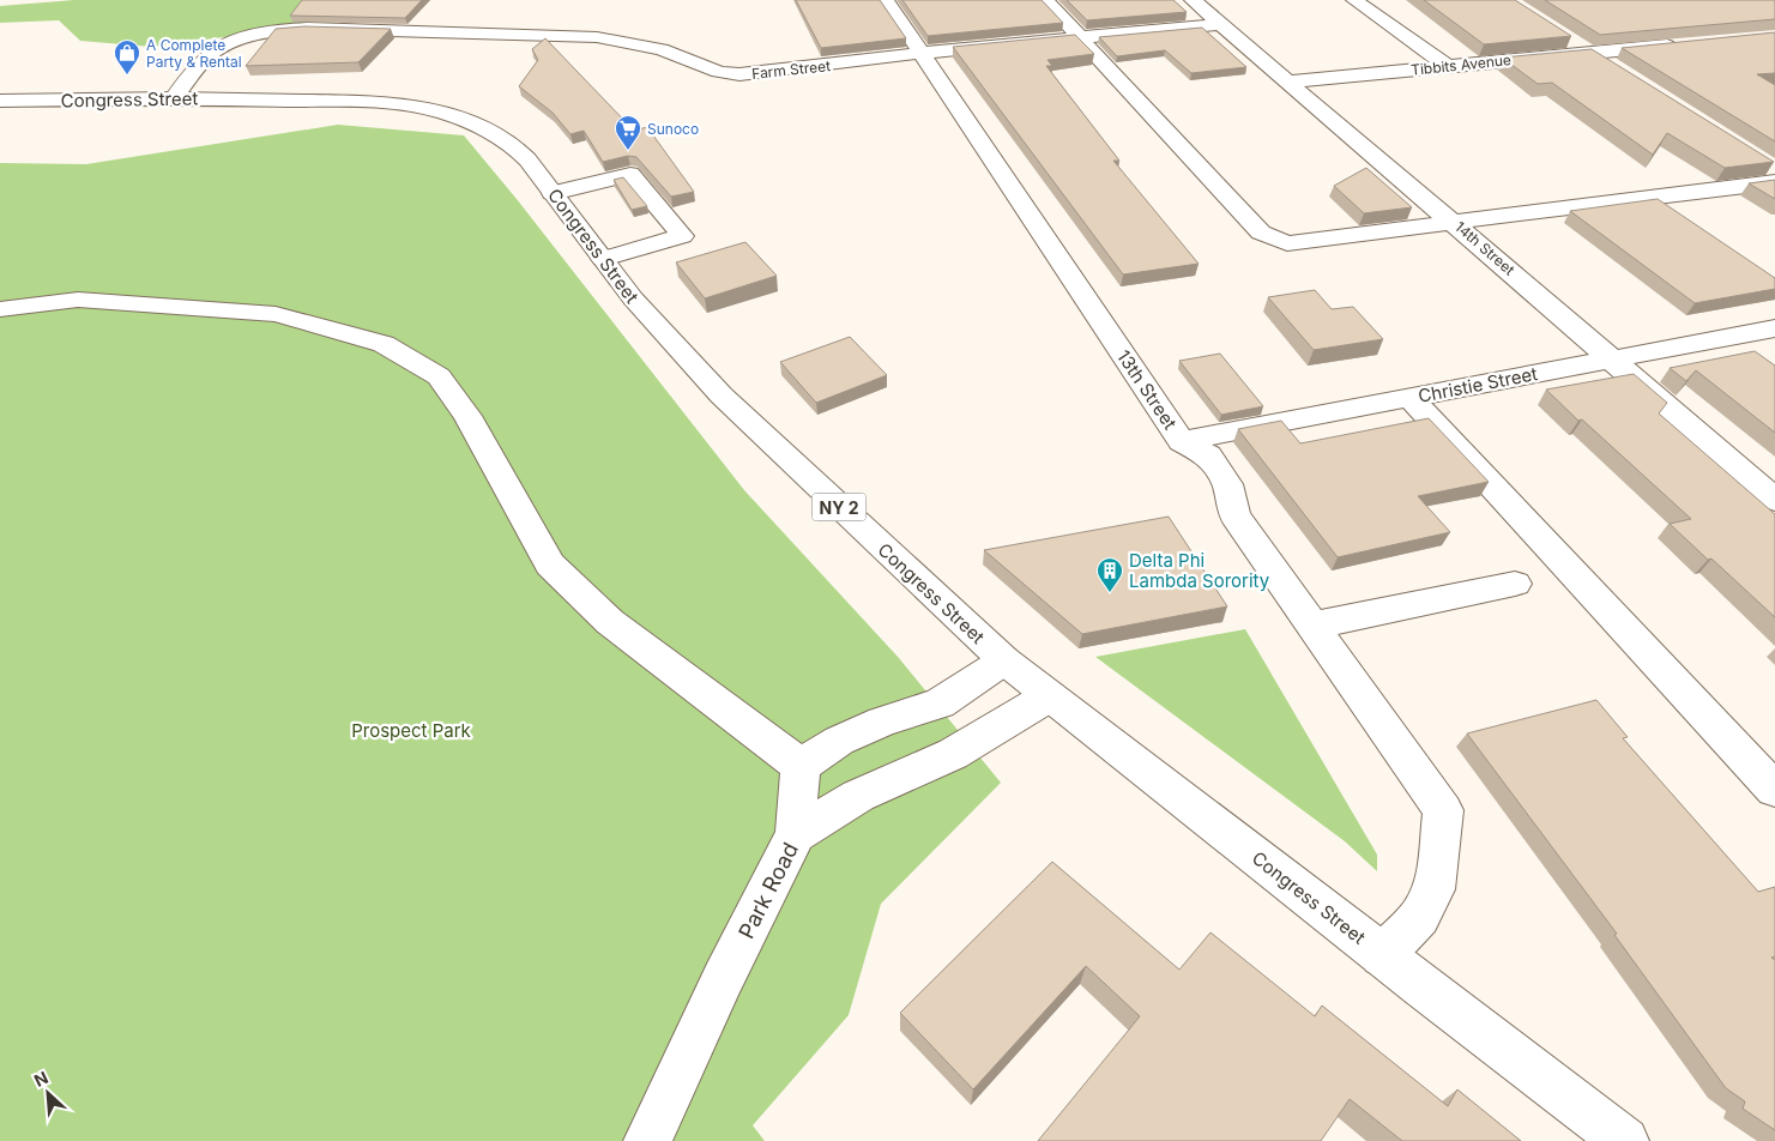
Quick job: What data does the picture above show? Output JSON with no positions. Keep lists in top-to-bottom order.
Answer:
{
  "streets": {
    "street": [
      "Tibbits Avenue",
      "Farm Street",
      "Congress Street",
      "14th Street",
      "Christie Street",
      "13th Street",
      "NY 2",
      "Park Road"
    ]
  },
  "crossings": [
    ["Tibbits Avenue", "14th Street"],
    ["Farm Street", "Congress Street"],
    ["Farm Street", "14th Street"],
    ["Farm Street", "13th Street"],
    ["Congress Street", "13th Street"],
    ["Congress Street", "Park Road"],
    ["14th Street", "Christie Street"],
    ["Christie Street", "13th Street"]
  ],
  "parks": ["Prospect Park"],
  "places": {
    "shop": ["A Complete Party & Rental"],
    "supermarket": ["Sunoco"],
    "building": ["Delta Phi Lambda Sorority"]
  },
  "north": "top left"
}
